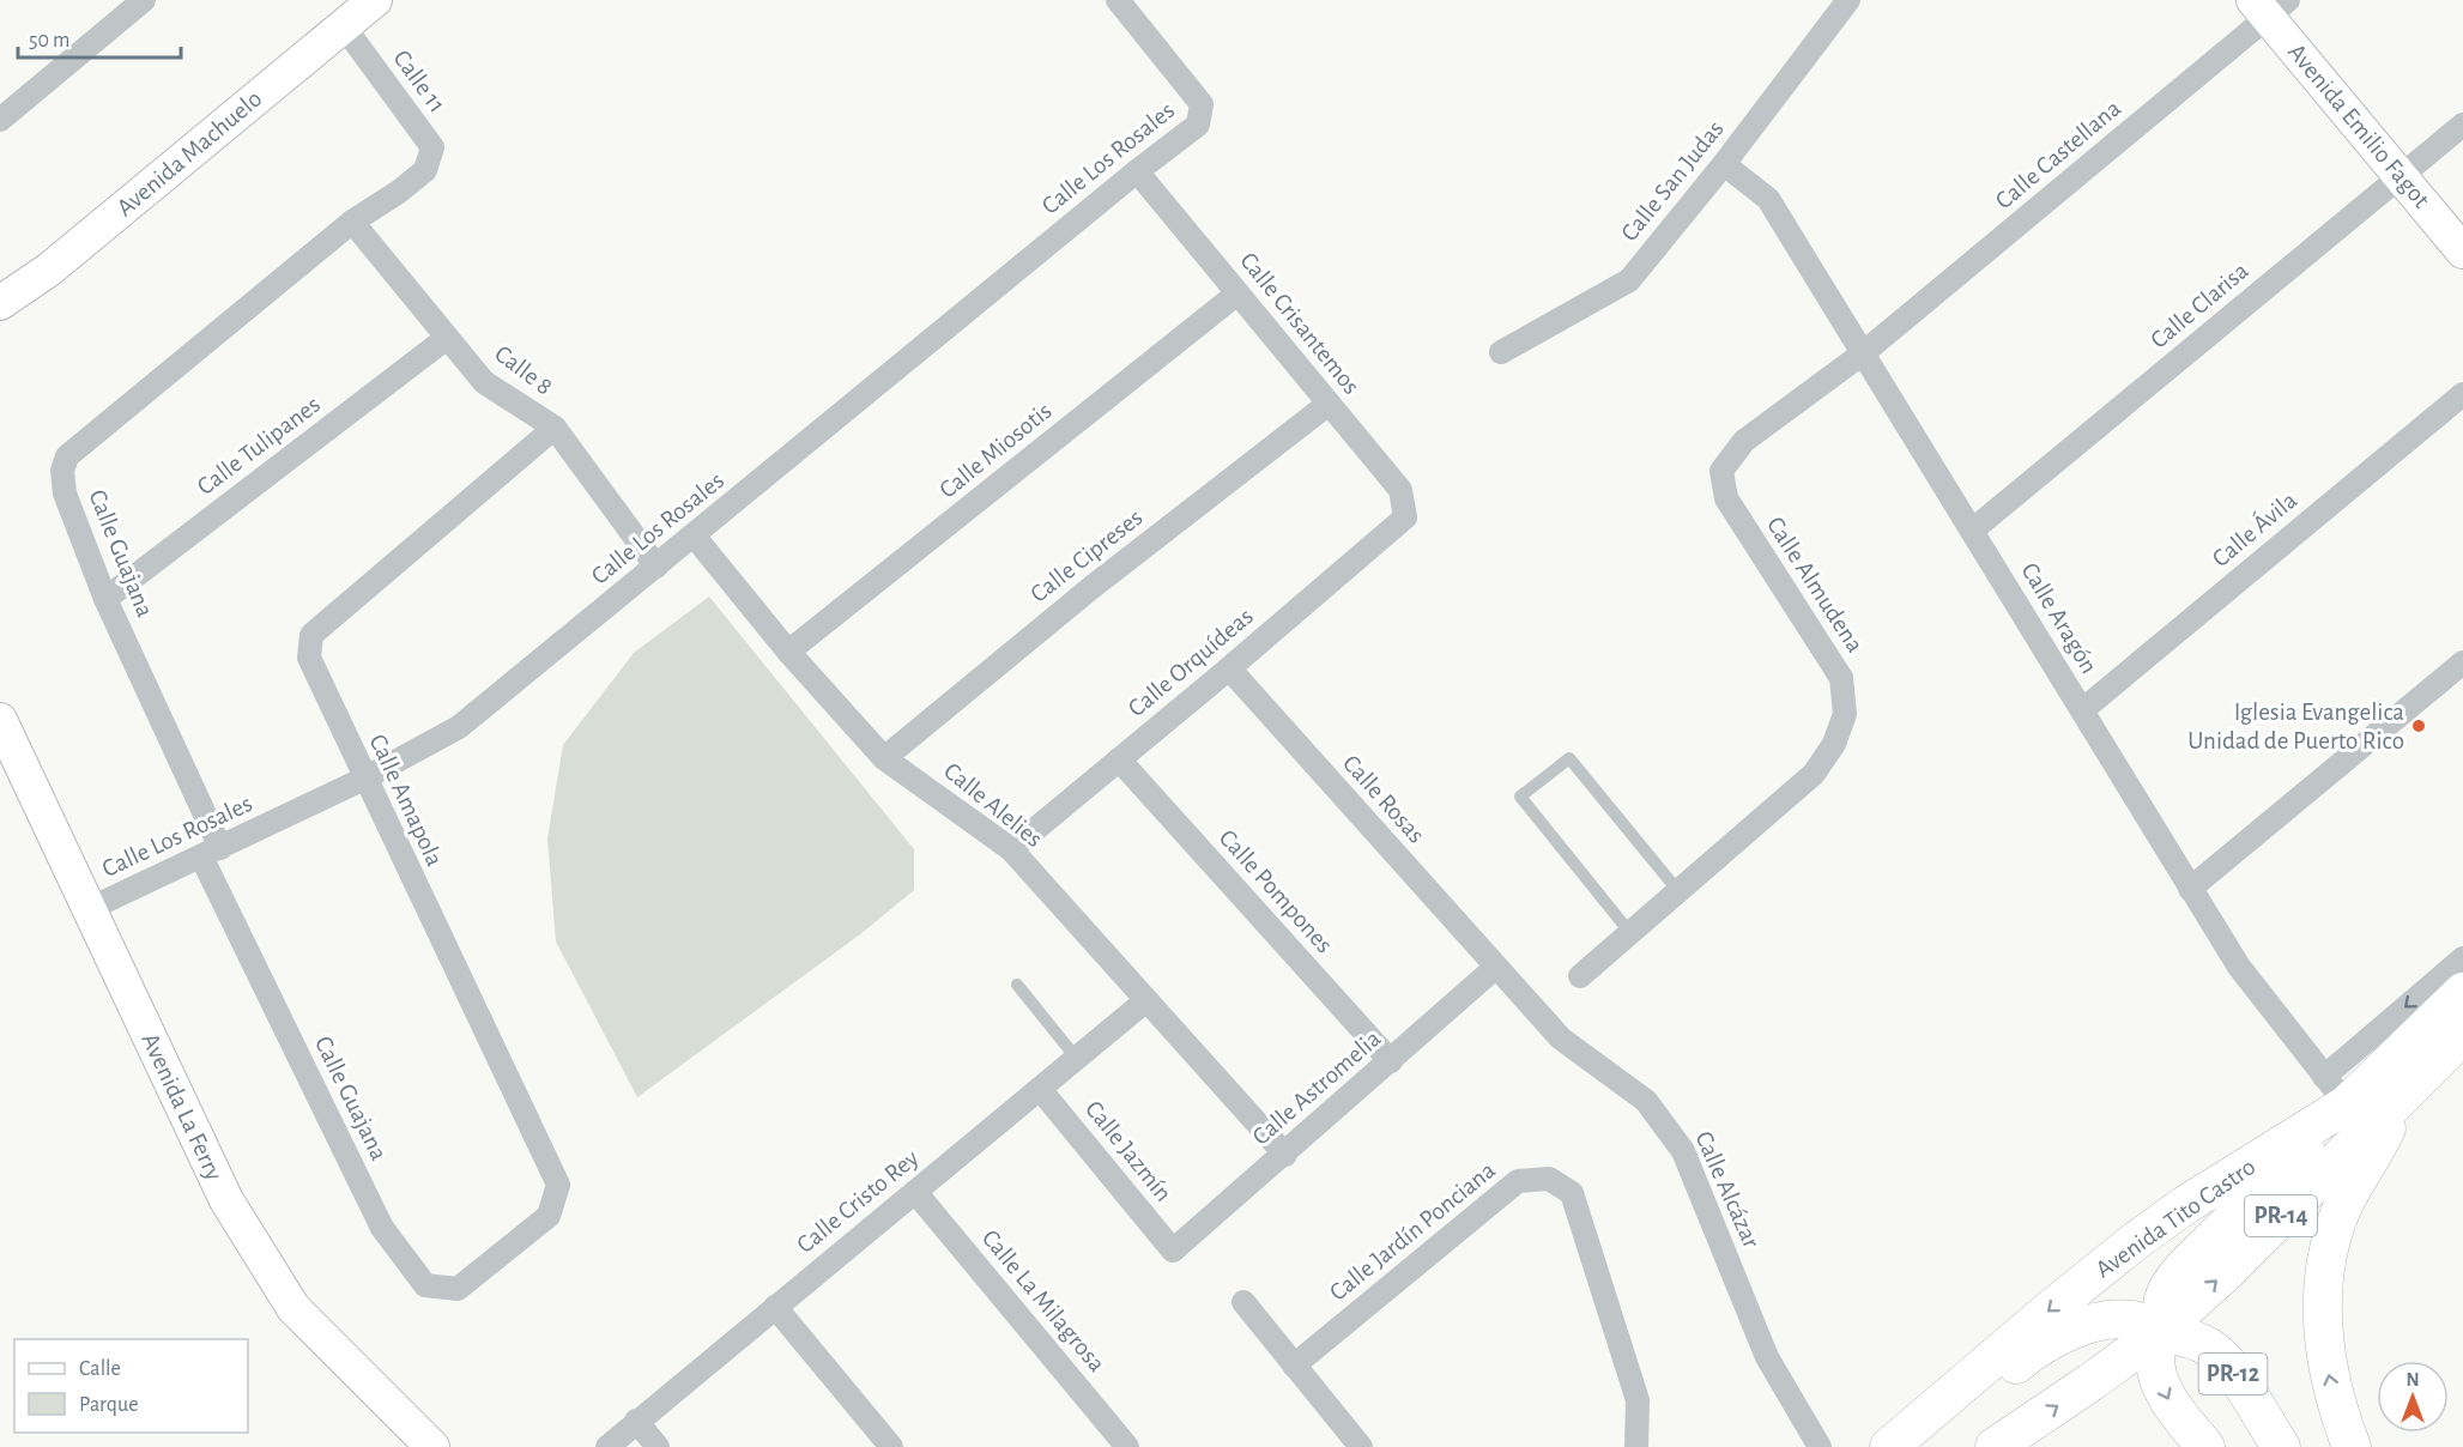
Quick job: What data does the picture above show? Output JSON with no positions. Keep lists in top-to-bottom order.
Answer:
{
  "streets": {
    "main road": ["PR-14", "Avenida Tito Castro", "PR-12"],
    "street": [
      "Calle 11",
      "Avenida Emilio Fagot",
      "Avenida Machuelo",
      "Calle Castellana",
      "Calle Los Rosales",
      "Calle San Judas",
      "Calle Clarisa",
      "Calle Crisantemos",
      "Calle 8",
      "Calle Tulipanes",
      "Calle Miosotis",
      "Calle Ávila",
      "Calle Guajana",
      "Calle Cipreses",
      "Calle Almudena",
      "Calle Aragón",
      "Calle Orquídeas",
      "Calle Rosas",
      "Calle Amapola",
      "Calle Alelies",
      "Calle Pompones",
      "Calle Astromelia",
      "Avenida La Ferry",
      "Calle Jazmín",
      "Calle Alcázar",
      "Calle Cristo Rey",
      "Calle Jardín Ponciana",
      "Calle La Milagrosa"
    ]
  },
  "crossings": [
    ["Calle 11", "Avenida Machuelo"],
    ["Calle 11", "Calle 8"],
    ["Calle 11", "Calle Guajana"],
    ["Avenida Emilio Fagot", "Calle Castellana"],
    ["Avenida Emilio Fagot", "Calle Clarisa"],
    ["Calle Castellana", "Calle Almudena"],
    ["Calle Castellana", "Calle Aragón"],
    ["Calle Los Rosales", "Calle Crisantemos"],
    ["Calle Los Rosales", "Calle 8"],
    ["Calle Los Rosales", "Calle Guajana"],
    ["Calle Los Rosales", "Calle Amapola"],
    ["Calle Los Rosales", "Calle Alelies"],
    ["Calle Los Rosales", "Avenida La Ferry"],
    ["Calle San Judas", "Calle Aragón"],
    ["Calle Clarisa", "Calle Aragón"],
    ["Calle Crisantemos", "Calle Miosotis"],
    ["Calle Crisantemos", "Calle Cipreses"],
    ["Calle Crisantemos", "Calle Orquídeas"],
    ["Calle 8", "Calle Tulipanes"],
    ["Calle 8", "Calle Guajana"],
    ["Calle 8", "Calle Amapola"],
    ["Calle Tulipanes", "Calle Guajana"],
    ["Calle Miosotis", "Calle Alelies"],
    ["Calle Ávila", "Calle Aragón"],
    ["Calle Guajana", "Calle Amapola"],
    ["Calle Cipreses", "Calle Alelies"],
    ["Calle Almudena", "Calle Aragón"],
    ["Calle Aragón", "Avenida Tito Castro"],
    ["Calle Orquídeas", "Calle Rosas"],
    ["Calle Orquídeas", "Calle Alelies"],
    ["Calle Orquídeas", "Calle Pompones"],
    ["Calle Rosas", "Calle Astromelia"],
    ["Calle Rosas", "Calle Alcázar"],
    ["Calle Alelies", "Calle Astromelia"],
    ["Calle Alelies", "Calle Cristo Rey"],
    ["Calle Pompones", "Calle Astromelia"],
    ["Calle Astromelia", "Calle Jazmín"],
    ["Calle Astromelia", "Calle Alcázar"],
    ["Calle Jazmín", "Calle Cristo Rey"],
    ["Calle Cristo Rey", "Calle La Milagrosa"],
    ["PR-14", "PR-12"]
  ],
  "places": ["Iglesia Evangelica Unidad de Puerto Rico"],
  "legend": ["Calle", "Parque"],
  "scale_bar": "50 m",
  "north": "top"
}
